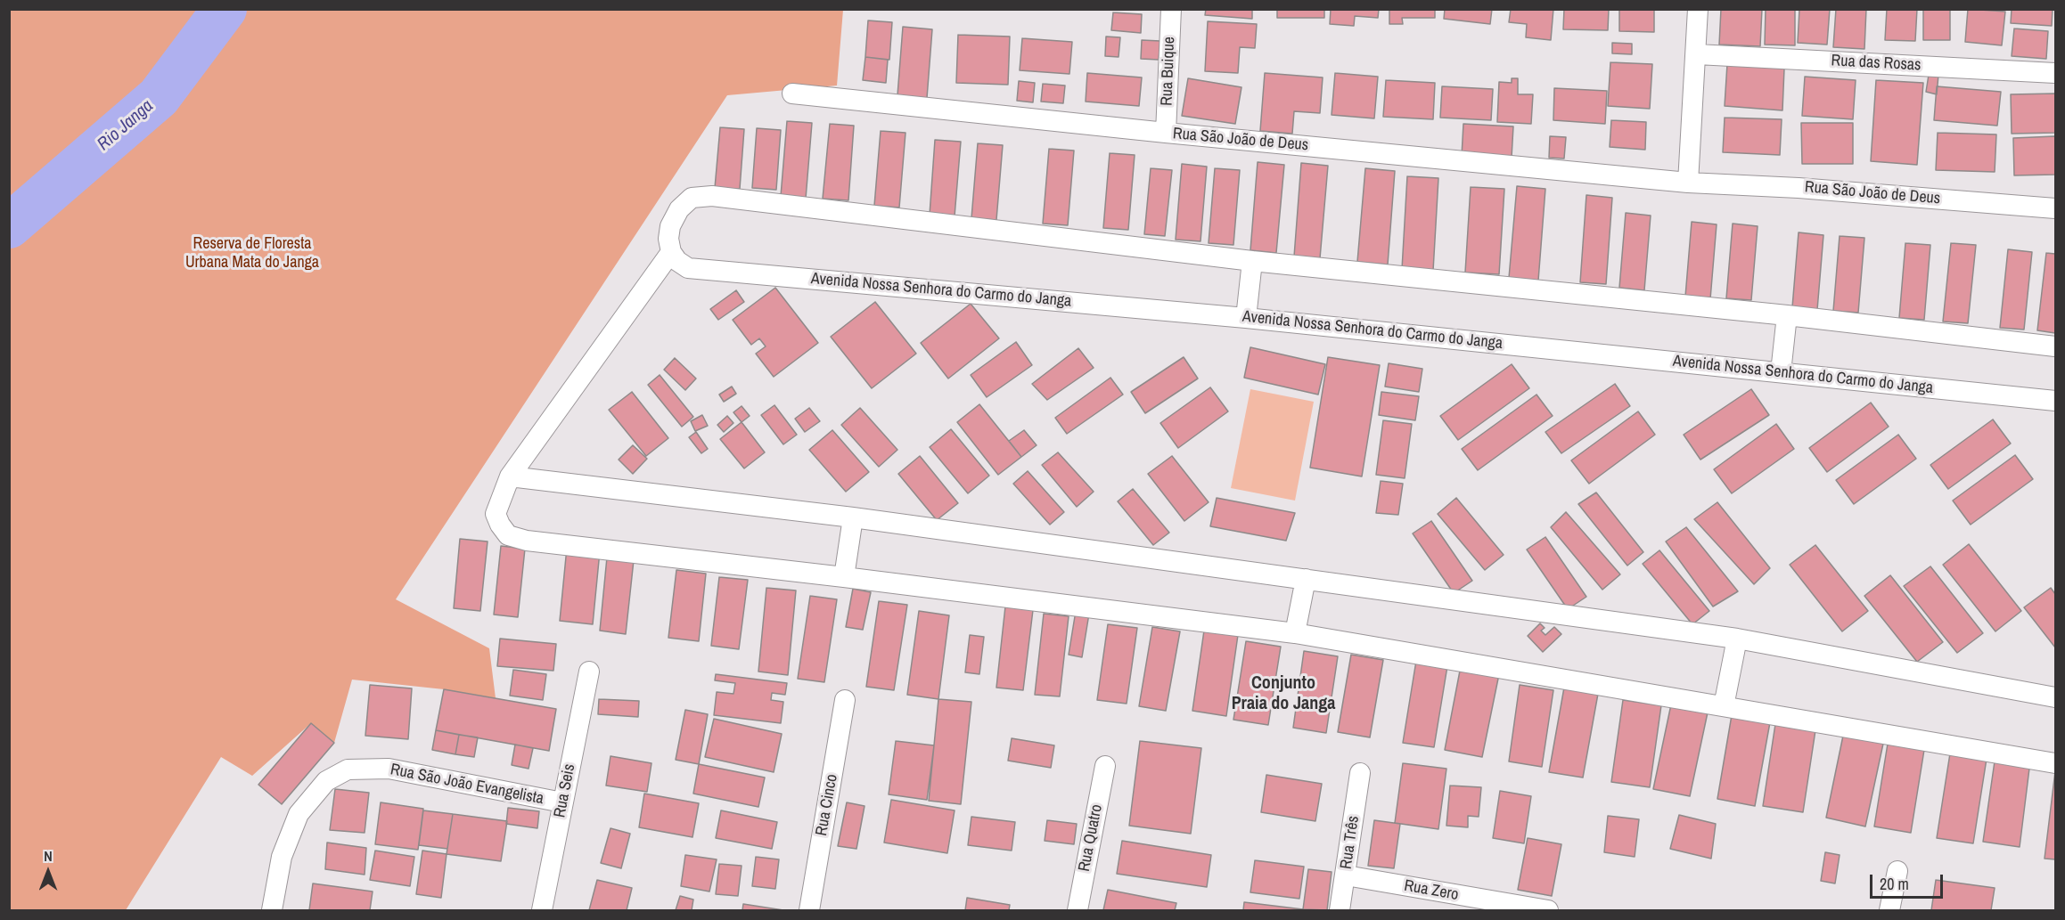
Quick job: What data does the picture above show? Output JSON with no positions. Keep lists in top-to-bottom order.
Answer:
{
  "streets": {
    "street": [
      "Rua das Rosas",
      "Rua Buique",
      "Rua São João de Deus",
      "Avenida Nossa Senhora do Carmo do Janga",
      "Rua São João Evangelista",
      "Rua Seis",
      "Rua Cinco",
      "Rua Quatro",
      "Rua Três",
      "Rua Zero"
    ]
  },
  "crossings": [
    ["Rua Buique", "Rua São João de Deus"],
    ["Rua São João Evangelista", "Rua Seis"],
    ["Rua Três", "Rua Zero"]
  ],
  "districts": ["Conjunto Praia do Janga"],
  "water": ["Rio Janga"],
  "parks": ["Reserva de Floresta Urbana Mata do Janga"],
  "scale_bar": "20 m",
  "north": "top"
}
